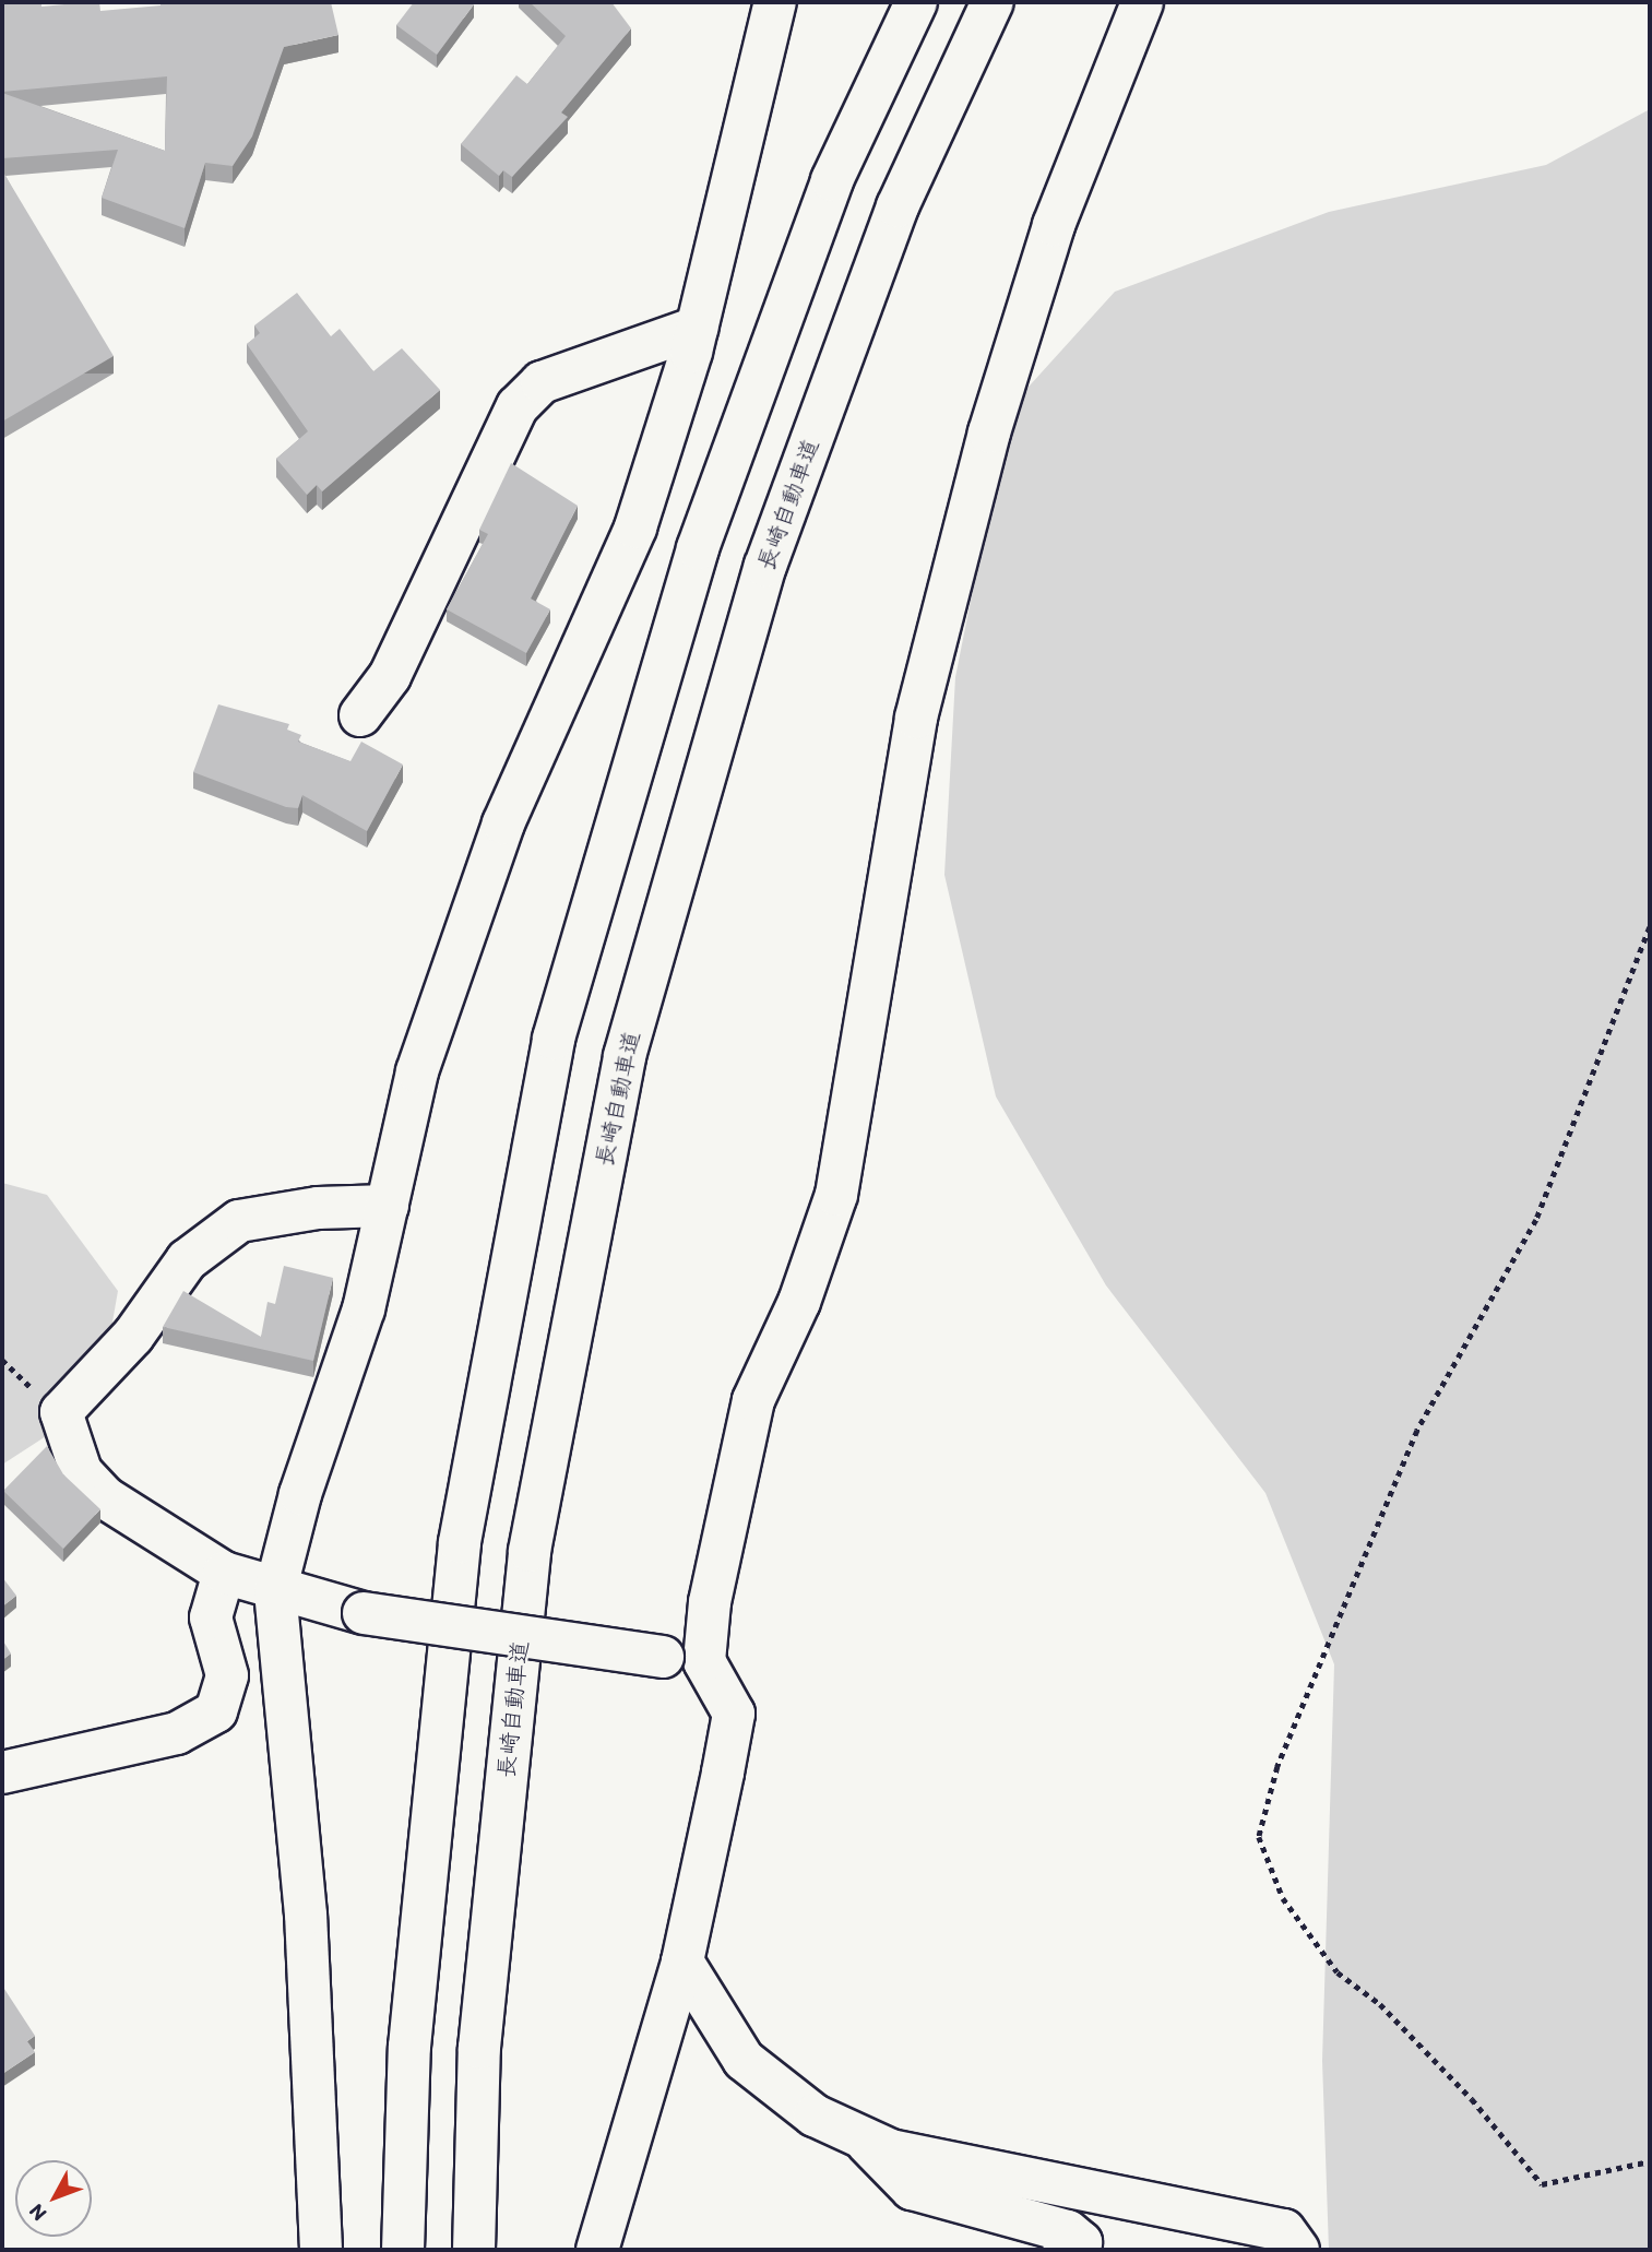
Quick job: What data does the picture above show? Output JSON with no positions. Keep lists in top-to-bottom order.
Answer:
{
  "streets": {
    "main road": ["長崎自動車道"]
  },
  "north": "bottom left"
}
